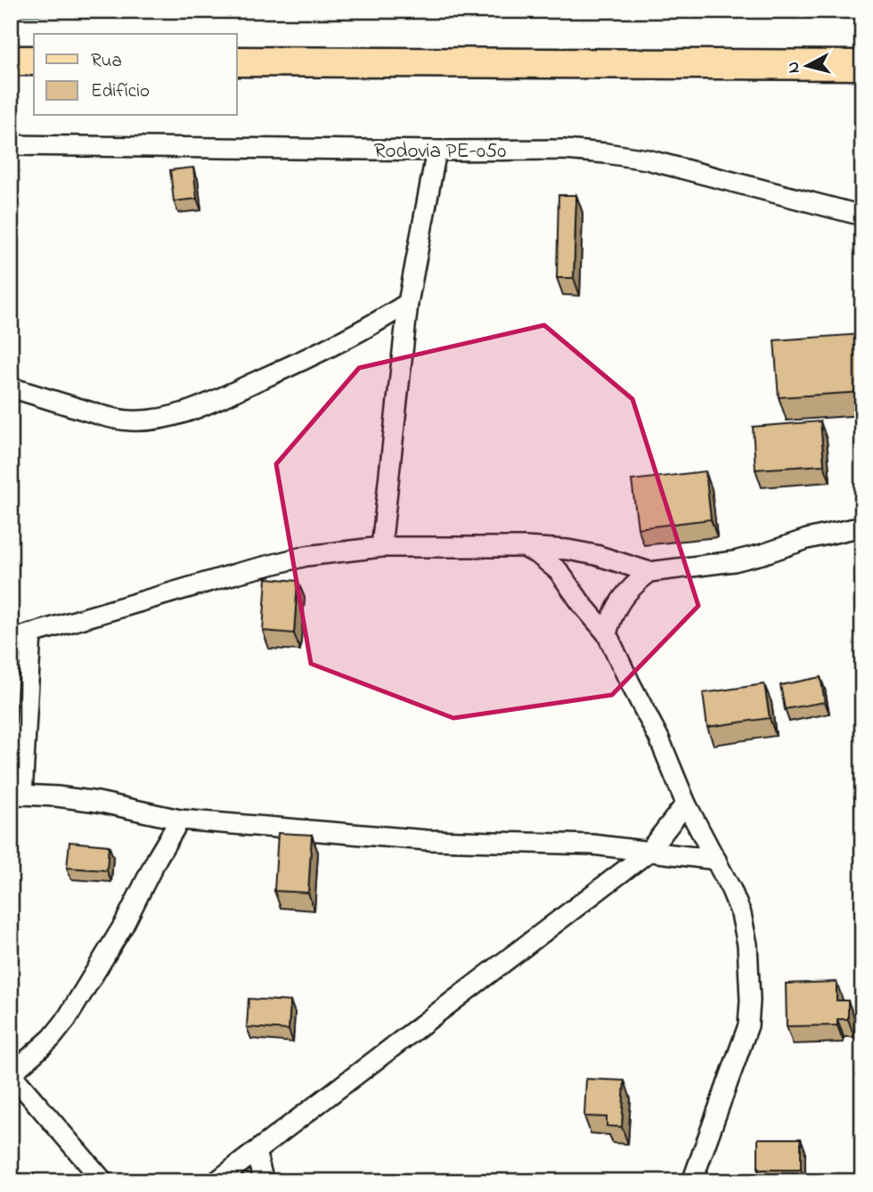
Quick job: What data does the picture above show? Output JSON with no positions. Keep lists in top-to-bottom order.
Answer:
{
  "streets": {
    "street": ["Rodovia PE-050"]
  },
  "legend": ["Rua", "Edifício"],
  "north": "left"
}
